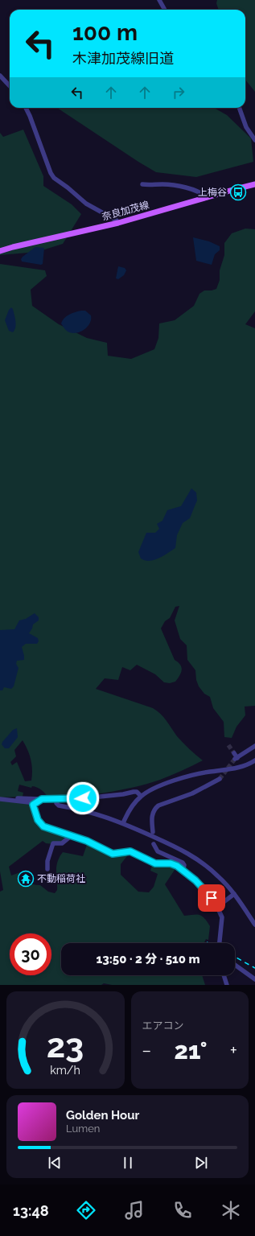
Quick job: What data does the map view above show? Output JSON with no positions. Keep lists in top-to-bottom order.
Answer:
{
  "streets": {
    "main road": ["奈良加茂線"]
  },
  "places": {
    "bus stop": ["上梅谷"],
    "temple": ["不動稲荷社"]
  },
  "page": {
    "turn": ["100 m", "木津加茂線旧道"],
    "limit": "30",
    "trip": "13:50 · 2 分 · 510 m",
    "tile": "エアコン",
    "heat": ["−", "21°", "+"],
    "song": ["Golden Hour", "Lumen"],
    "tabs": "13:48",
    "gauge": ["23", "km/h"]
  }
}
